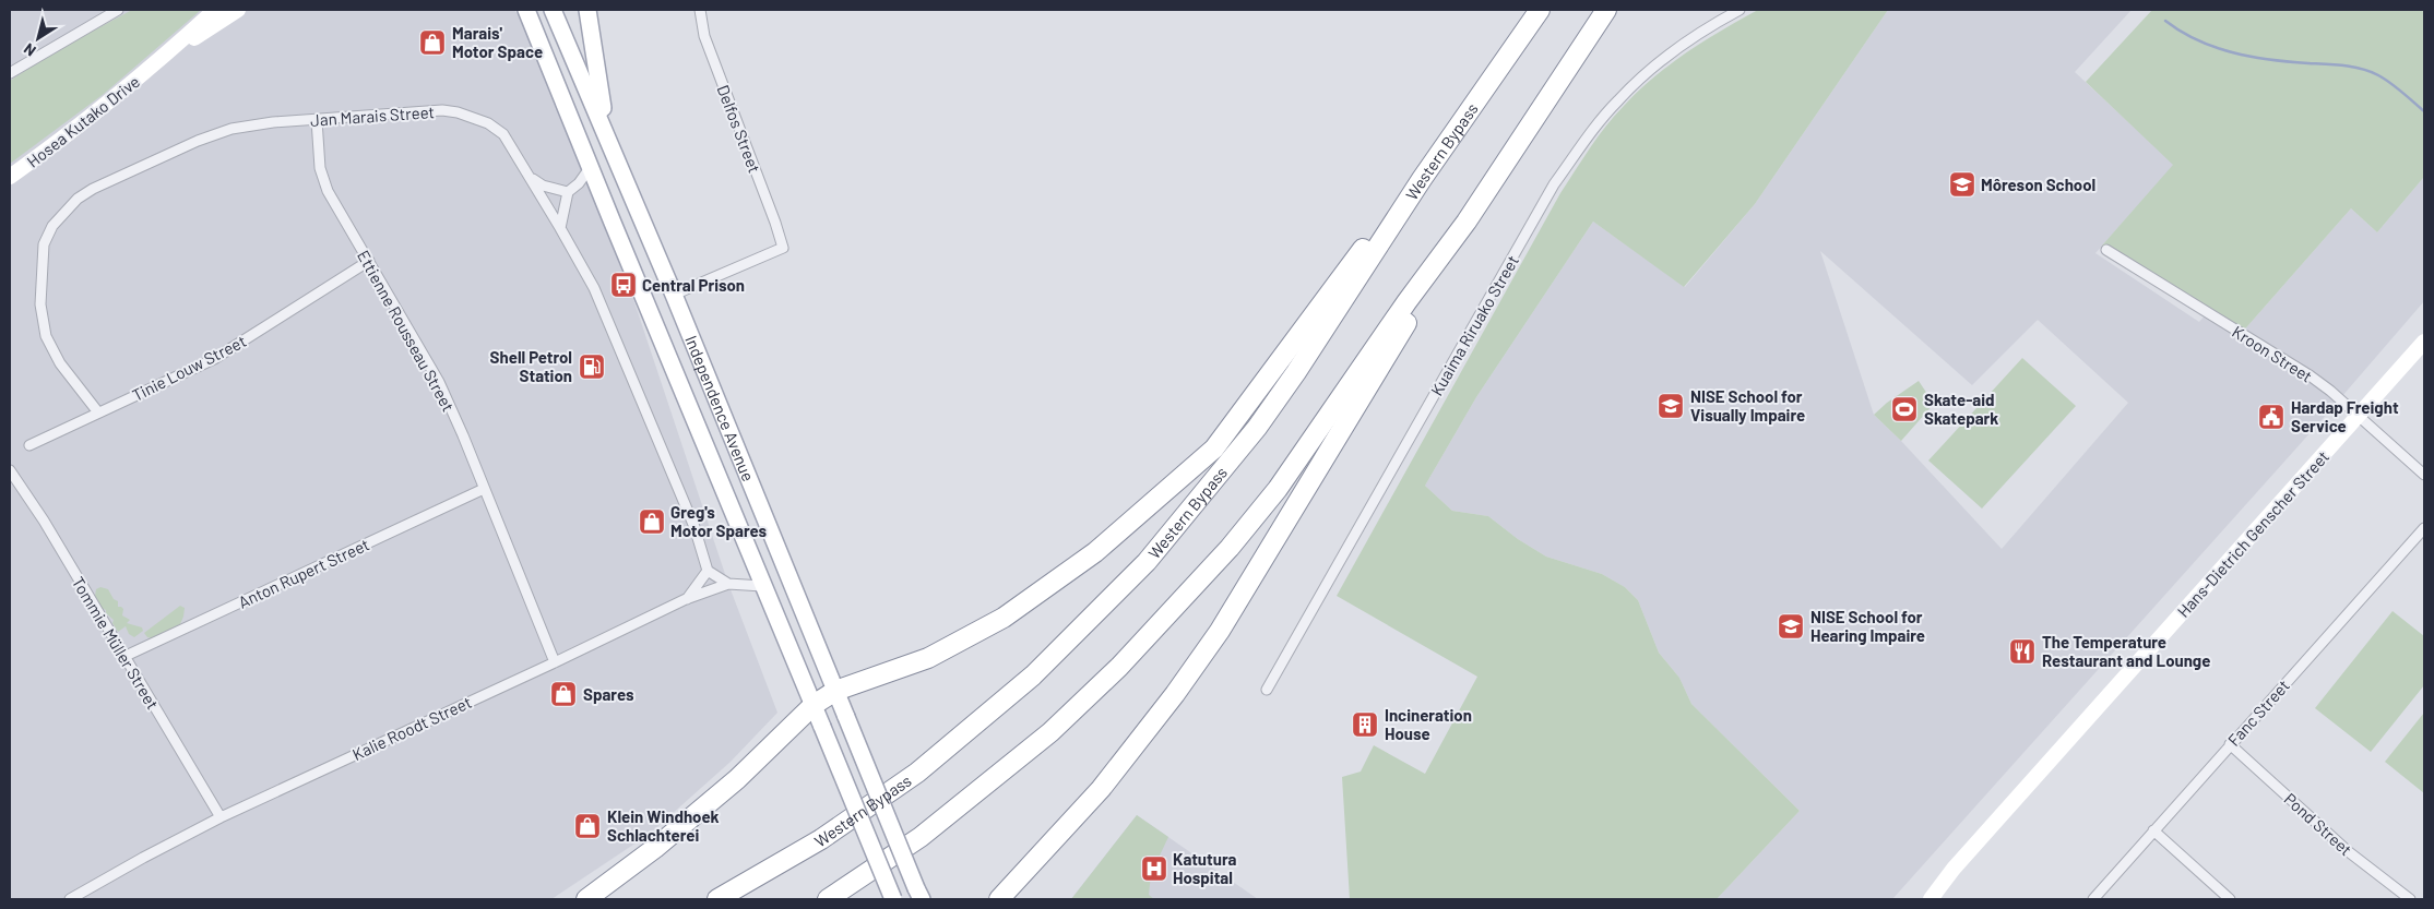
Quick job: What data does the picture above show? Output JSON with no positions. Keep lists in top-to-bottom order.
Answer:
{
  "streets": {
    "highway": ["Western Bypass"],
    "main road": ["Independence Avenue"],
    "street": [
      "Jan Marais Street",
      "Hosea Kutako Drive",
      "Delfos Street",
      "Kuaima Riruako Street",
      "Ettienne Rousseau Street",
      "Kroon Street",
      "Tinie Louw Street",
      "Hans-Dietrich Genscher Street",
      "Anton Rupert Street",
      "Tommie Müller Street",
      "Fanc Street",
      "Kalie Roodt Street",
      "Pond Street"
    ]
  },
  "crossings": [
    ["Jan Marais Street", "Ettienne Rousseau Street"],
    ["Jan Marais Street", "Tinie Louw Street"],
    ["Delfos Street", "Independence Avenue"],
    ["Ettienne Rousseau Street", "Tinie Louw Street"],
    ["Ettienne Rousseau Street", "Anton Rupert Street"],
    ["Ettienne Rousseau Street", "Kalie Roodt Street"],
    ["Kroon Street", "Hans-Dietrich Genscher Street"],
    ["Independence Avenue", "Kalie Roodt Street"],
    ["Anton Rupert Street", "Tommie Müller Street"],
    ["Tommie Müller Street", "Kalie Roodt Street"],
    ["Fanc Street", "Pond Street"]
  ],
  "places": {
    "shop": [
      "Marais' Motor Space",
      "Greg's Motor Spares",
      "Spares",
      "Klein Windhoek Schlachterei"
    ],
    "school or university": ["Môreson School", "NISE School for Visually Impaire", "NISE School for Hearing Impaire"],
    "bus stop": ["Central Prison"],
    "fuel station": ["Shell Petrol Station"],
    "sports": ["Skate-aid Skatepark"],
    "public building": ["Hardap Freight Service"],
    "restaurant": ["The Temperature Restaurant and Lounge"],
    "building": ["Incineration House"],
    "hospital": ["Katutura Hospital"]
  },
  "north": "bottom left"
}
